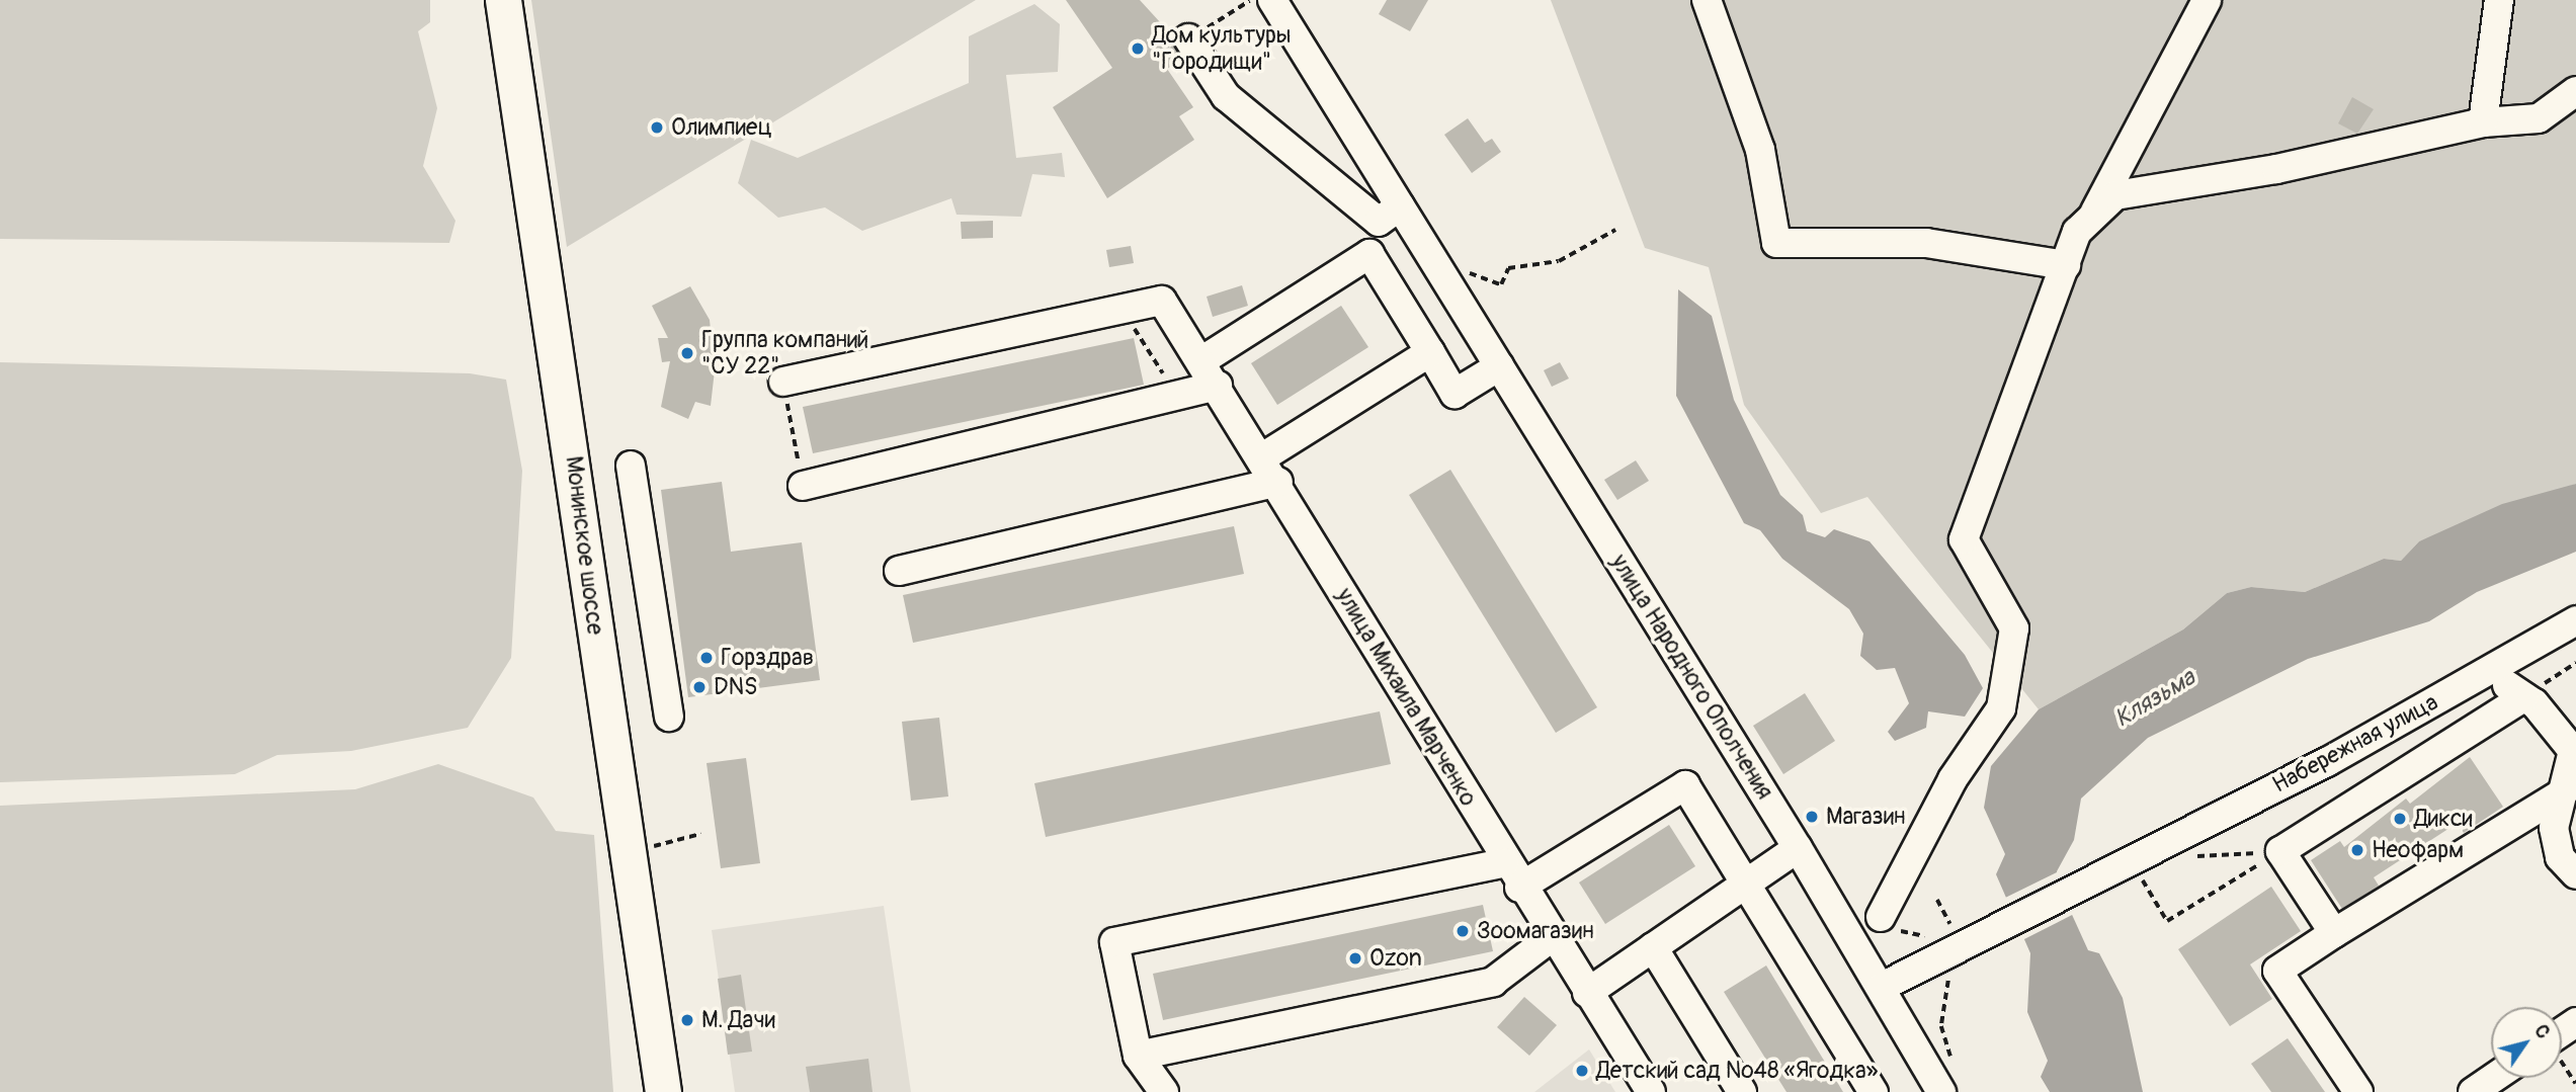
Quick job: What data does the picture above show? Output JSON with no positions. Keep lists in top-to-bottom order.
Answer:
{
  "streets": {
    "main road": ["Монинское шоссе"],
    "street": ["улица Народного Ополчения", "улица Михаила Марченко", "Набережная улица"]
  },
  "crossings": [
    ["улица Народного Ополчения", "Набережная улица"]
  ],
  "water": ["Клязьма"],
  "places": [
    "Дом культуры \"Городищи\"",
    "Олимпиец",
    "Группа компаний \"СУ 22\"",
    "Горздрав",
    "DNS",
    "Магазин",
    "Дикси",
    "Неофарм",
    "Зоомагазин",
    "Ozon",
    "М. Дачи",
    "Детский сад №48 «Ягодка»"
  ],
  "north": "top right"
}
